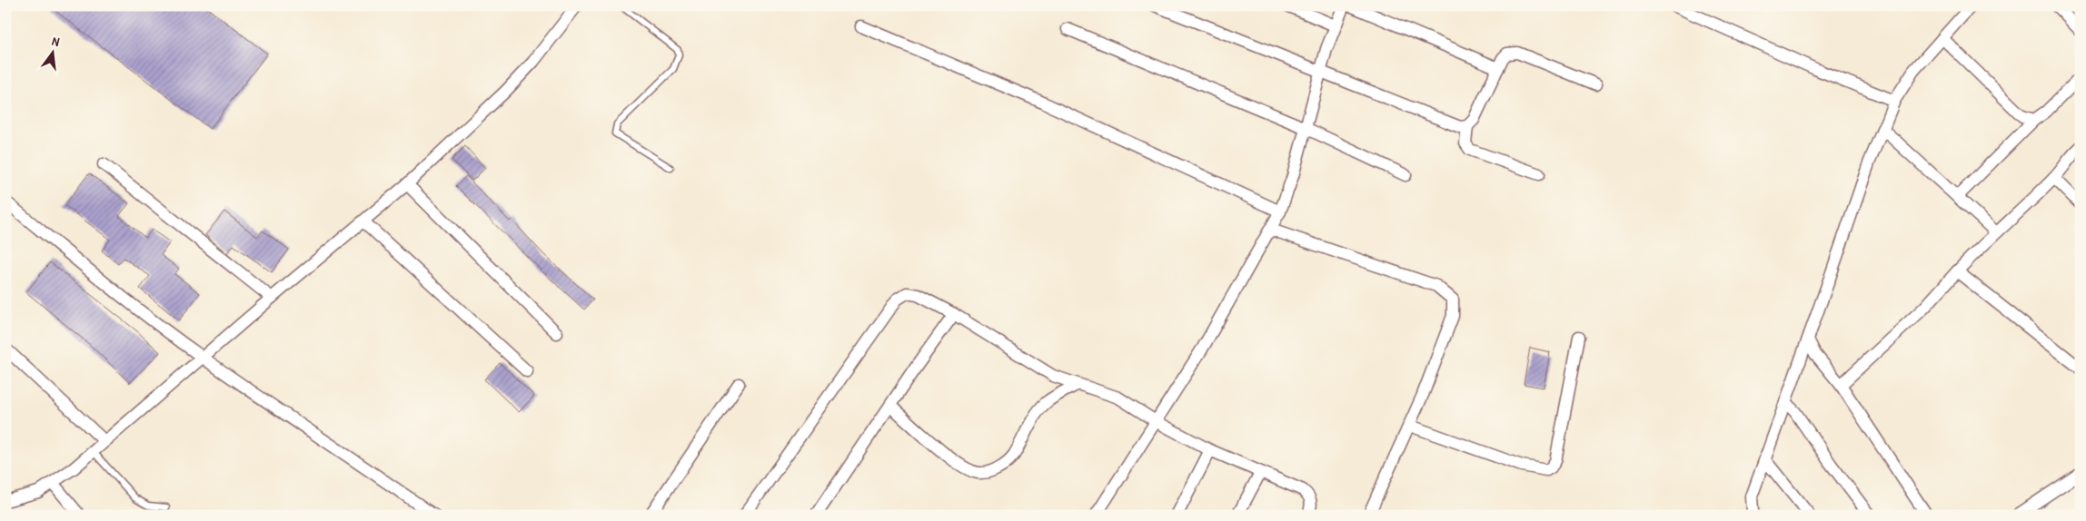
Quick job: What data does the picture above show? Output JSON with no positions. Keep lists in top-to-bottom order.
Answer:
{
  "north": "top"
}
